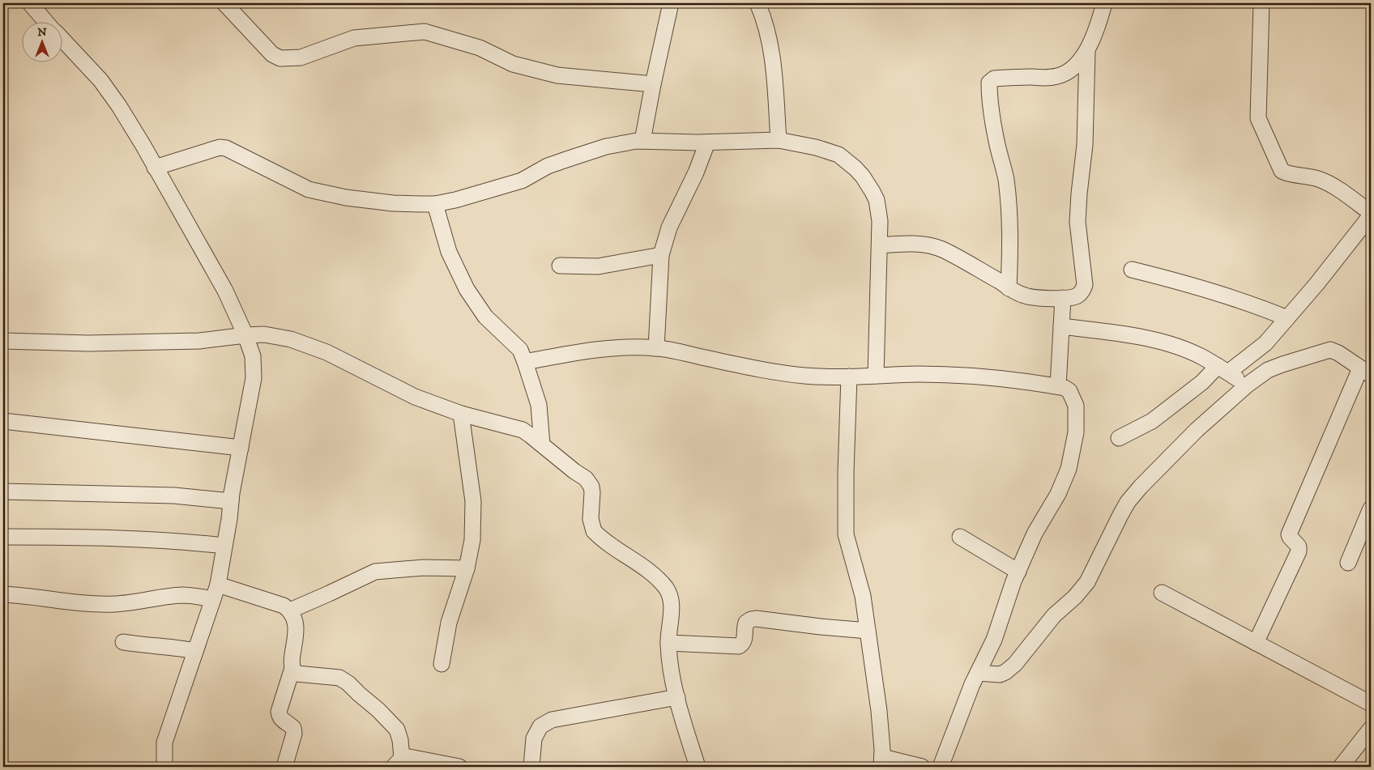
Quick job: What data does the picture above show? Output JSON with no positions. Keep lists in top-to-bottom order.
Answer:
{
  "north": "top"
}
